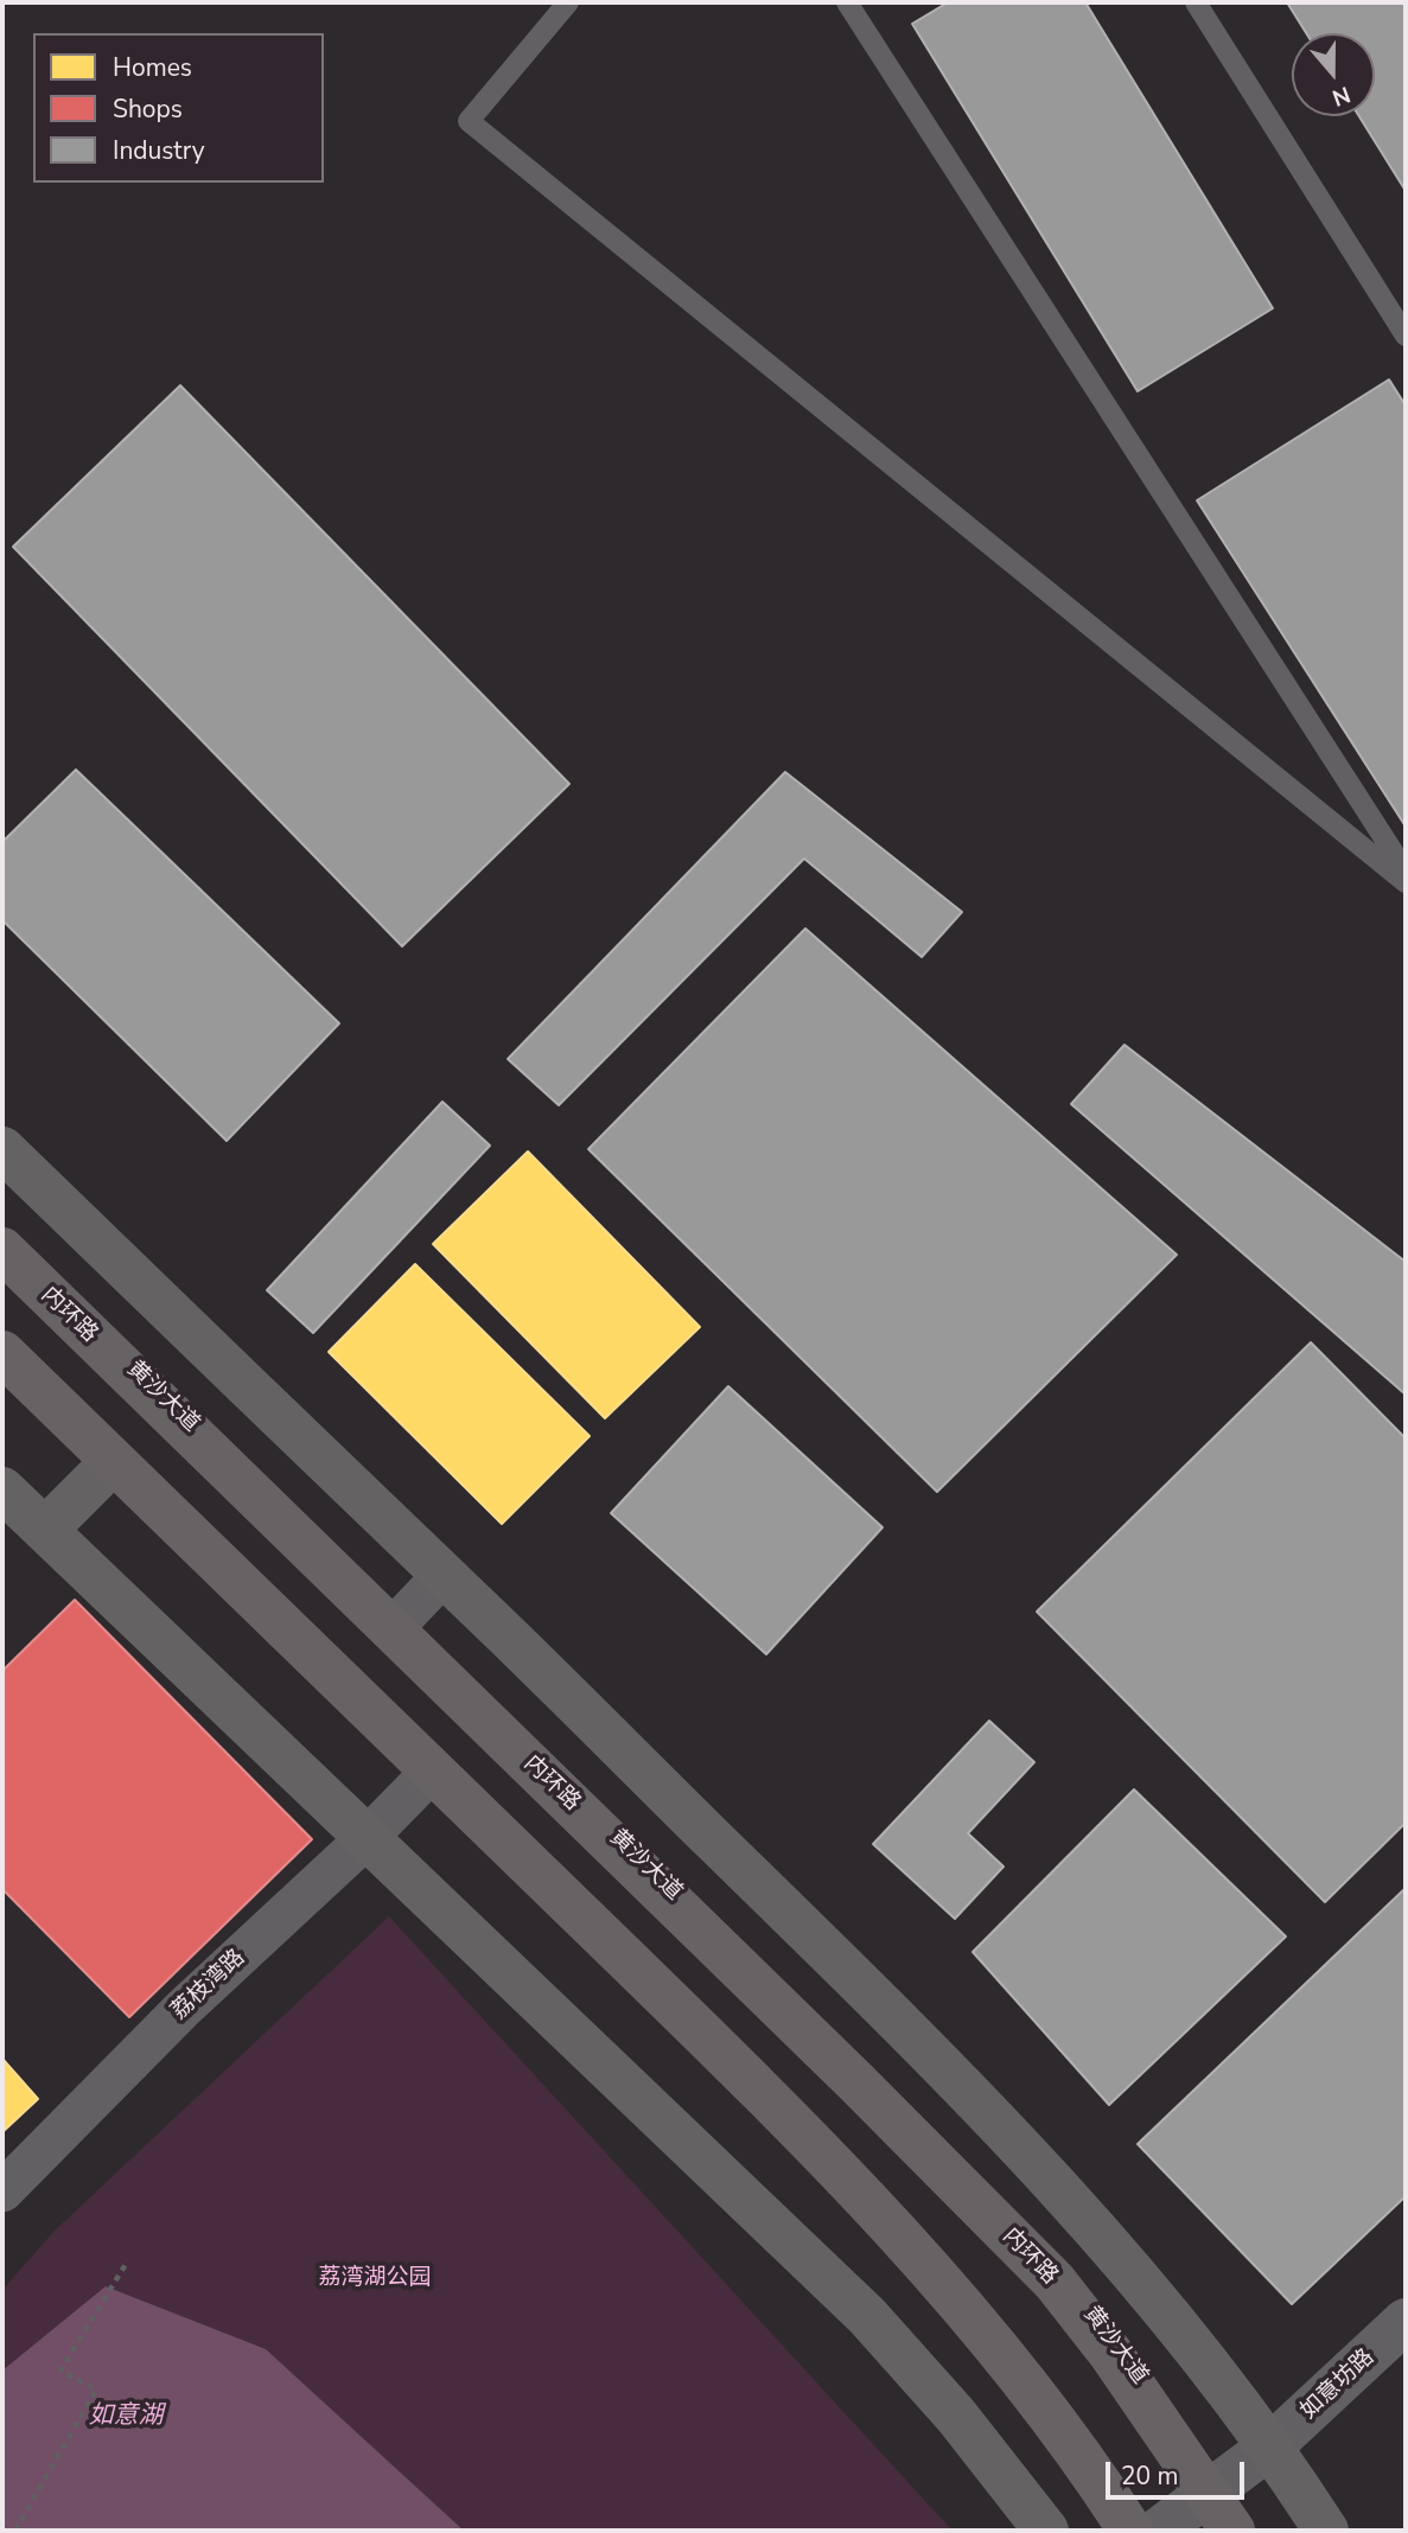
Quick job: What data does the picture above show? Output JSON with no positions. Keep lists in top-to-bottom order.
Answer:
{
  "streets": {
    "highway": ["内环路", "黄沙大道"],
    "street": ["荔枝湾路", "如意坊路"]
  },
  "crossings": [
    ["黄沙大道", "如意坊路"]
  ],
  "water": ["如意湖"],
  "parks": ["荔湾湖公园"],
  "legend": ["Homes", "Shops", "Industry"],
  "scale_bar": "20 m",
  "north": "bottom"
}
